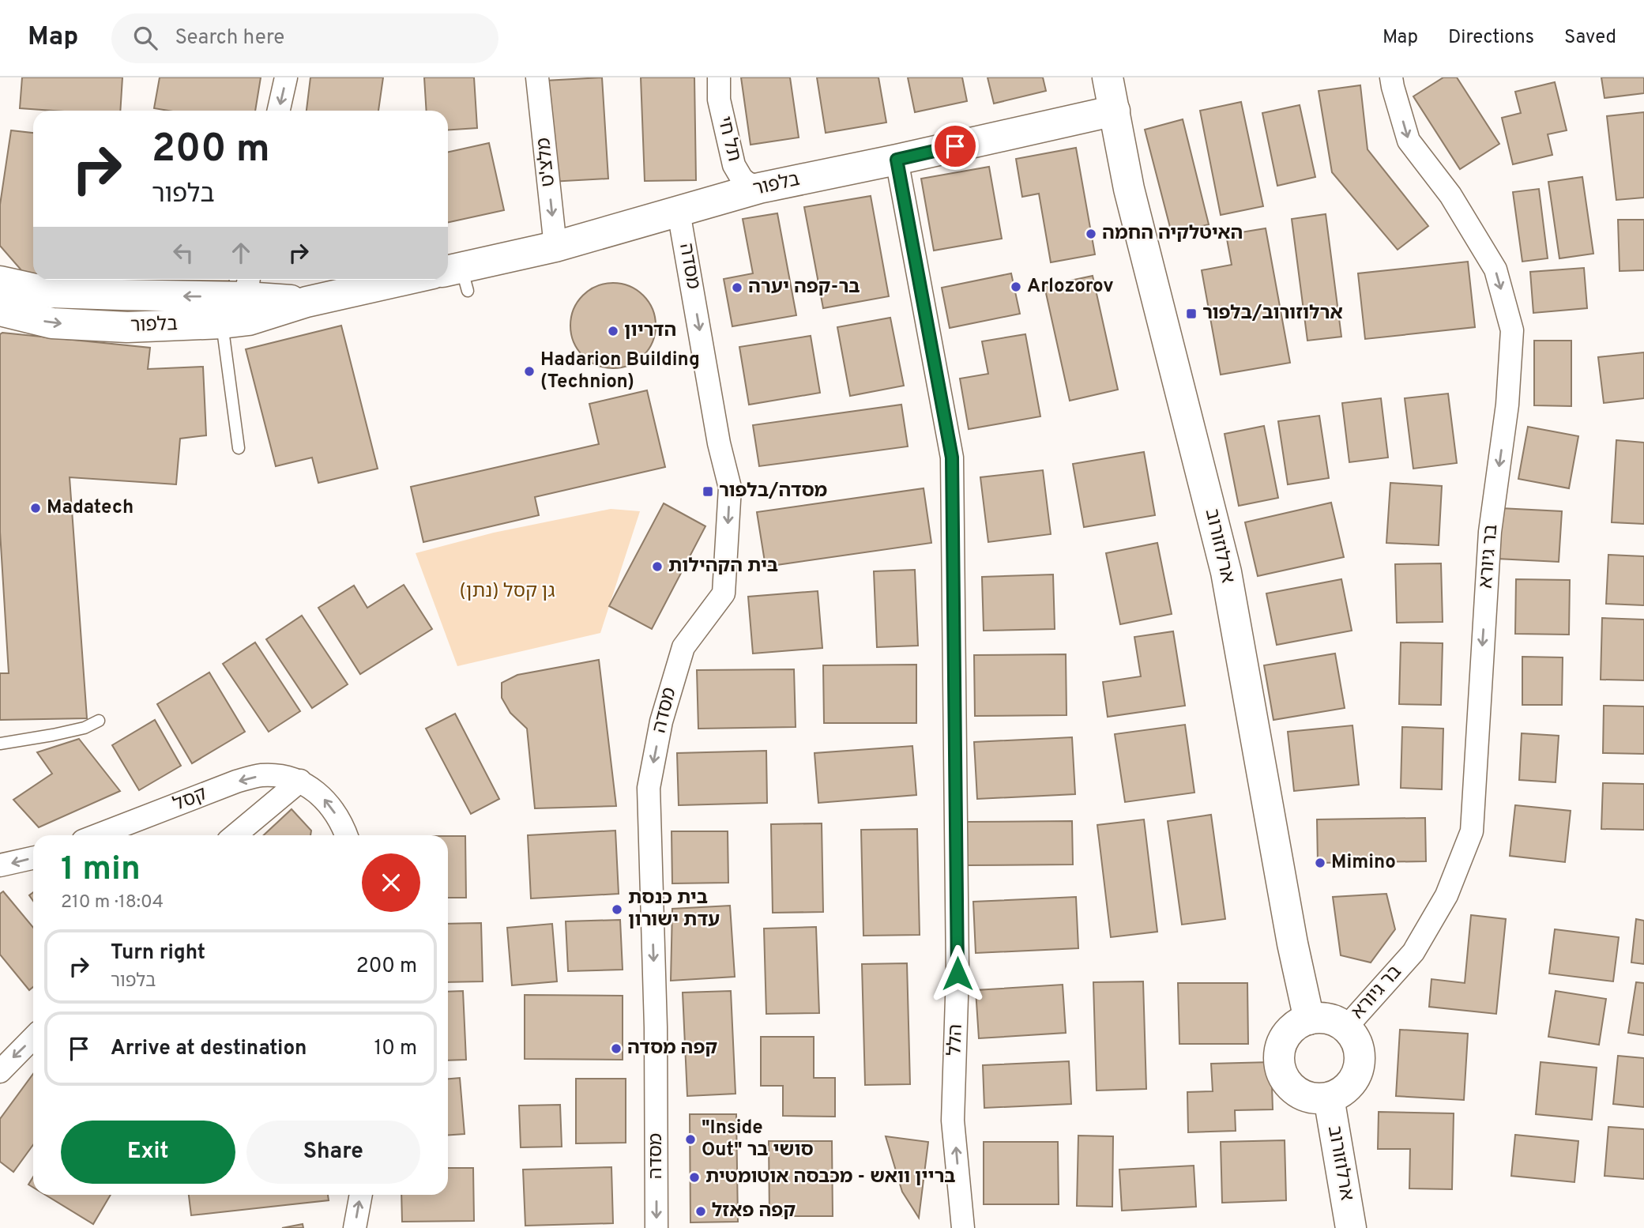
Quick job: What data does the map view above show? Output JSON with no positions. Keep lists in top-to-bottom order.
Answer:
{
  "streets": {
    "street": [
      "תל חי",
      "מלצ'ט",
      "בלפור",
      "מסדה",
      "ארלוזורוב",
      "בר גיורא",
      "קסל",
      "הלל"
    ]
  },
  "crossings": [
    ["תל חי", "בלפור"],
    ["מלצ'ט", "בלפור"],
    ["בלפור", "מסדה"],
    ["בלפור", "ארלוזורוב"],
    ["בלפור", "הלל"],
    ["ארלוזורוב", "בר גיורא"]
  ],
  "one_way": [
    "מלצ'ט",
    "מסדה",
    "בר גיורא",
    "הלל"
  ],
  "parks": ["גן קסל (נתן)"],
  "places": {
    "other": [
      "האיטלקיה החמה",
      "Arlozorov",
      "בר-קפה יערה",
      "הדריון",
      "Hadarion Building (Technion)",
      "Madatech",
      "בית הקהילות",
      "Mimino",
      "בית כנסת עדת ישורון",
      "קפה מסדה",
      "\"Inside Out\" סושי בר",
      "בריין וואש - מכבסה אוטומטית",
      "קפה פאזל"
    ],
    "transit": ["ארלוזורוב/בלפור", "מסדה/בלפור"]
  },
  "page": {
    "header": "Map",
    "search": "Search here",
    "nav": ["Map", "Directions", "Saved"],
    "turn": ["200 m", "בלפור"],
    "heading": ["1 min", "210 m · 18:04"],
    "list": [
      {
        "name": "Turn right",
        "note": "בלפור",
        "value": "200 m"
      },
      {
        "name": "Arrive at destination",
        "value": "10 m"
      }
    ],
    "buttons": ["Exit", "Share"]
  }
}
